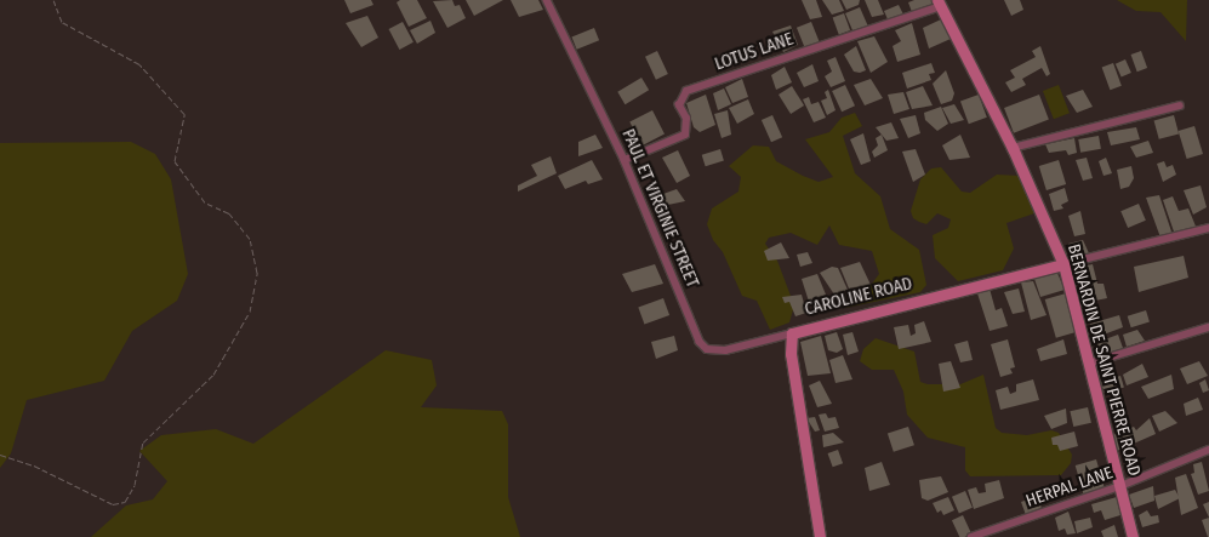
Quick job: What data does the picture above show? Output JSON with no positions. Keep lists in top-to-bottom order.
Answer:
{
  "streets": {
    "main road": ["CAROLINE ROAD", "BERNARDIN DE SAINT PIERRE ROAD"],
    "street": ["LOTUS LANE", "PAUL ET VIRGINIE STREET", "HERPAL LANE"]
  },
  "crossings": [
    ["LOTUS LANE", "PAUL ET VIRGINIE STREET"],
    ["LOTUS LANE", "BERNARDIN DE SAINT PIERRE ROAD"],
    ["PAUL ET VIRGINIE STREET", "CAROLINE ROAD"],
    ["CAROLINE ROAD", "BERNARDIN DE SAINT PIERRE ROAD"],
    ["BERNARDIN DE SAINT PIERRE ROAD", "HERPAL LANE"]
  ]
}
